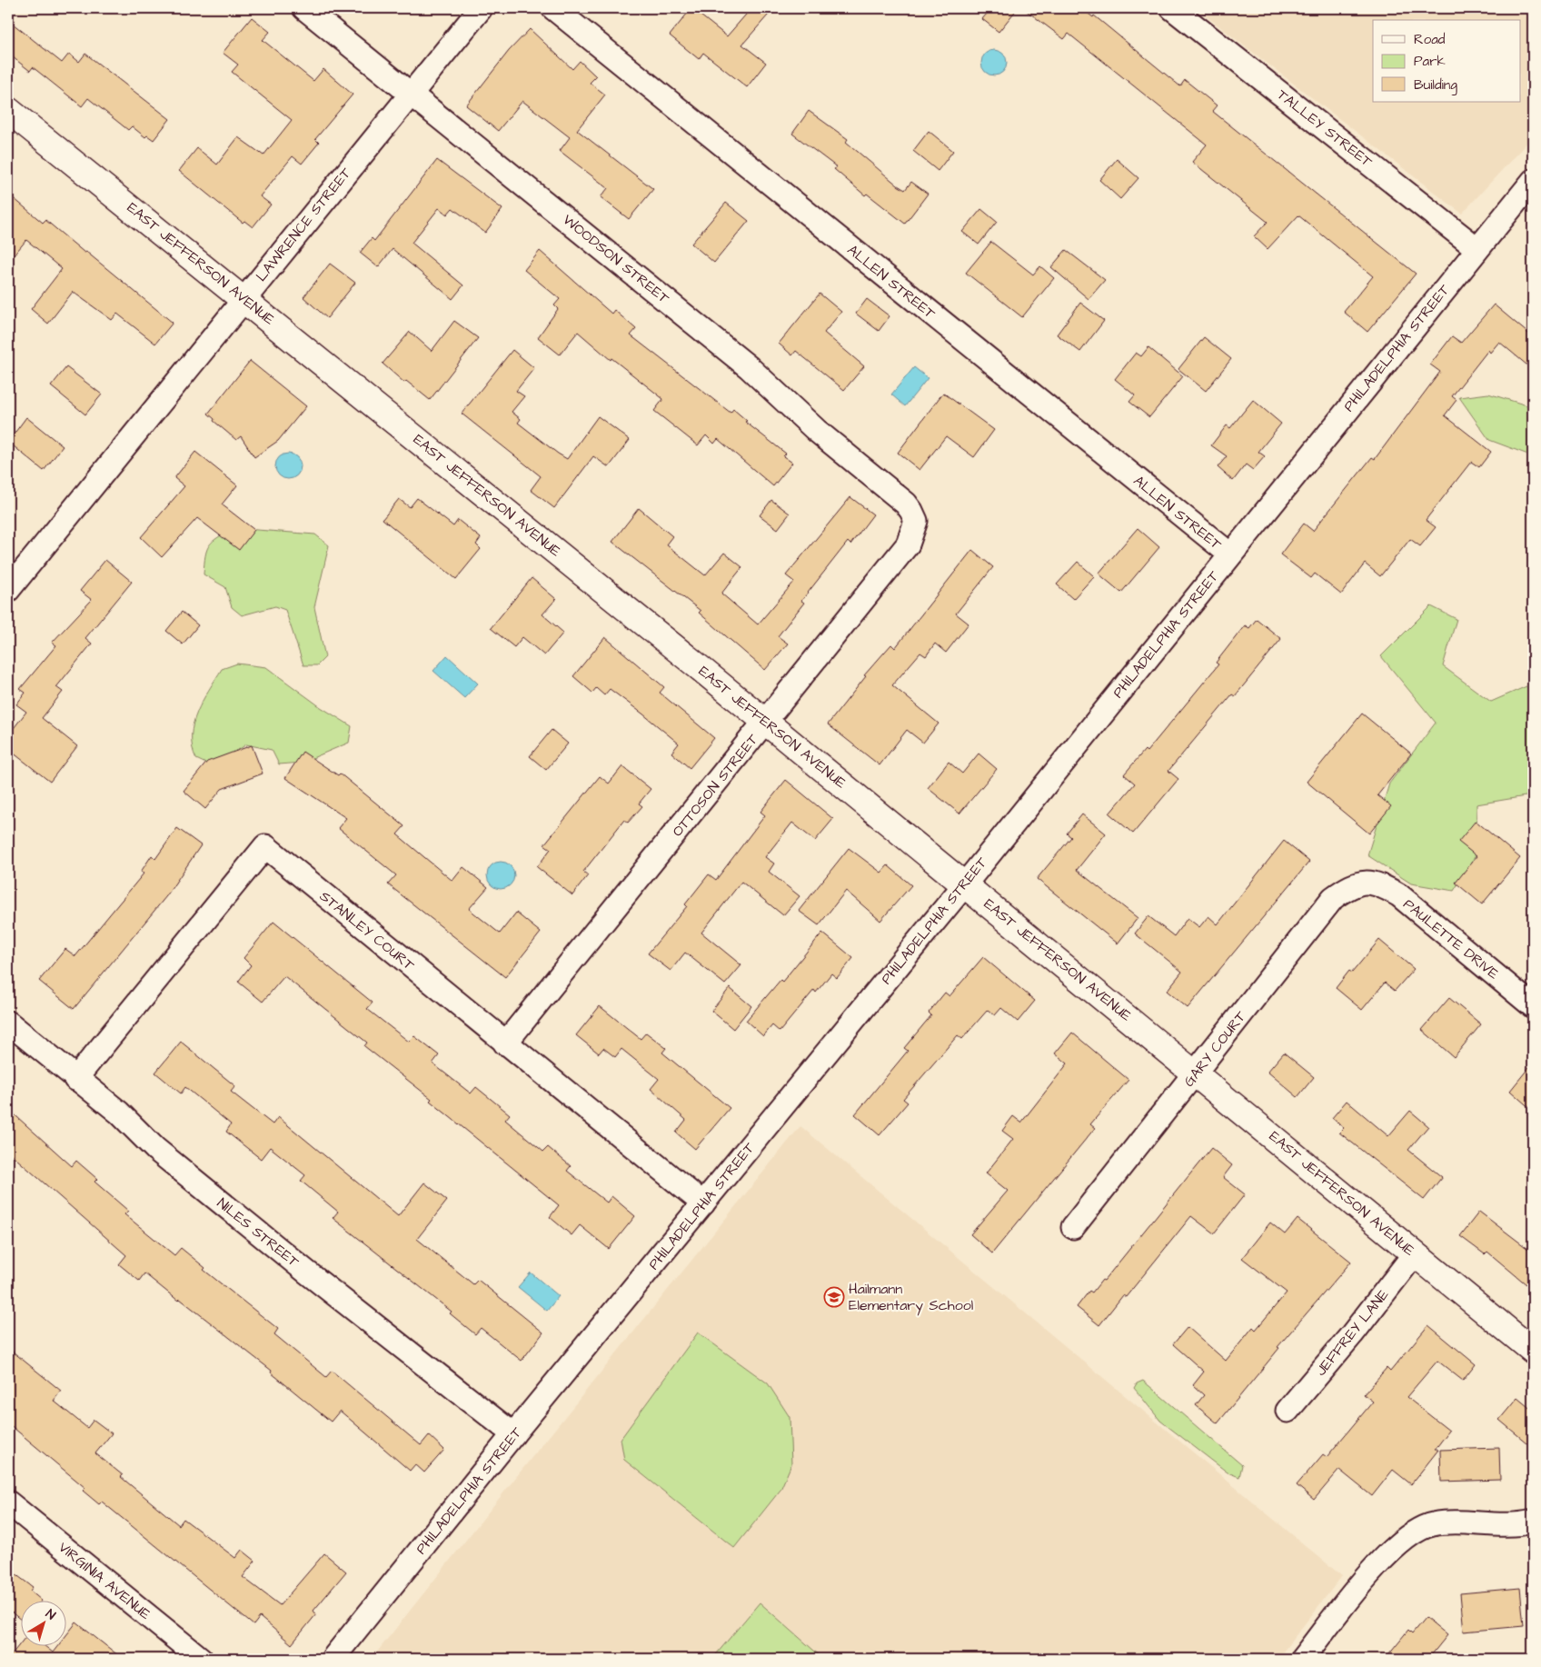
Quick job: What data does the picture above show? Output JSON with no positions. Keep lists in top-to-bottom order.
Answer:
{
  "streets": {
    "street": [
      "TALLEY STREET",
      "LAWRENCE STREET",
      "WOODSON STREET",
      "EAST JEFFERSON AVENUE",
      "ALLEN STREET",
      "PHILADELPHIA STREET",
      "OTTOSON STREET",
      "STANLEY COURT",
      "PAULETTE DRIVE",
      "GARY COURT",
      "NILES STREET",
      "JEFFREY LANE",
      "VIRGINIA AVENUE"
    ]
  },
  "crossings": [
    ["TALLEY STREET", "PHILADELPHIA STREET"],
    ["LAWRENCE STREET", "WOODSON STREET"],
    ["LAWRENCE STREET", "EAST JEFFERSON AVENUE"],
    ["WOODSON STREET", "OTTOSON STREET"],
    ["EAST JEFFERSON AVENUE", "PHILADELPHIA STREET"],
    ["EAST JEFFERSON AVENUE", "OTTOSON STREET"],
    ["EAST JEFFERSON AVENUE", "GARY COURT"],
    ["EAST JEFFERSON AVENUE", "JEFFREY LANE"],
    ["ALLEN STREET", "PHILADELPHIA STREET"],
    ["PHILADELPHIA STREET", "STANLEY COURT"],
    ["PHILADELPHIA STREET", "NILES STREET"],
    ["OTTOSON STREET", "STANLEY COURT"],
    ["STANLEY COURT", "NILES STREET"],
    ["PAULETTE DRIVE", "GARY COURT"]
  ],
  "places": {
    "school or university": ["Hailmann Elementary School"]
  },
  "legend": ["Road", "Park", "Building"],
  "north": "top right"
}
